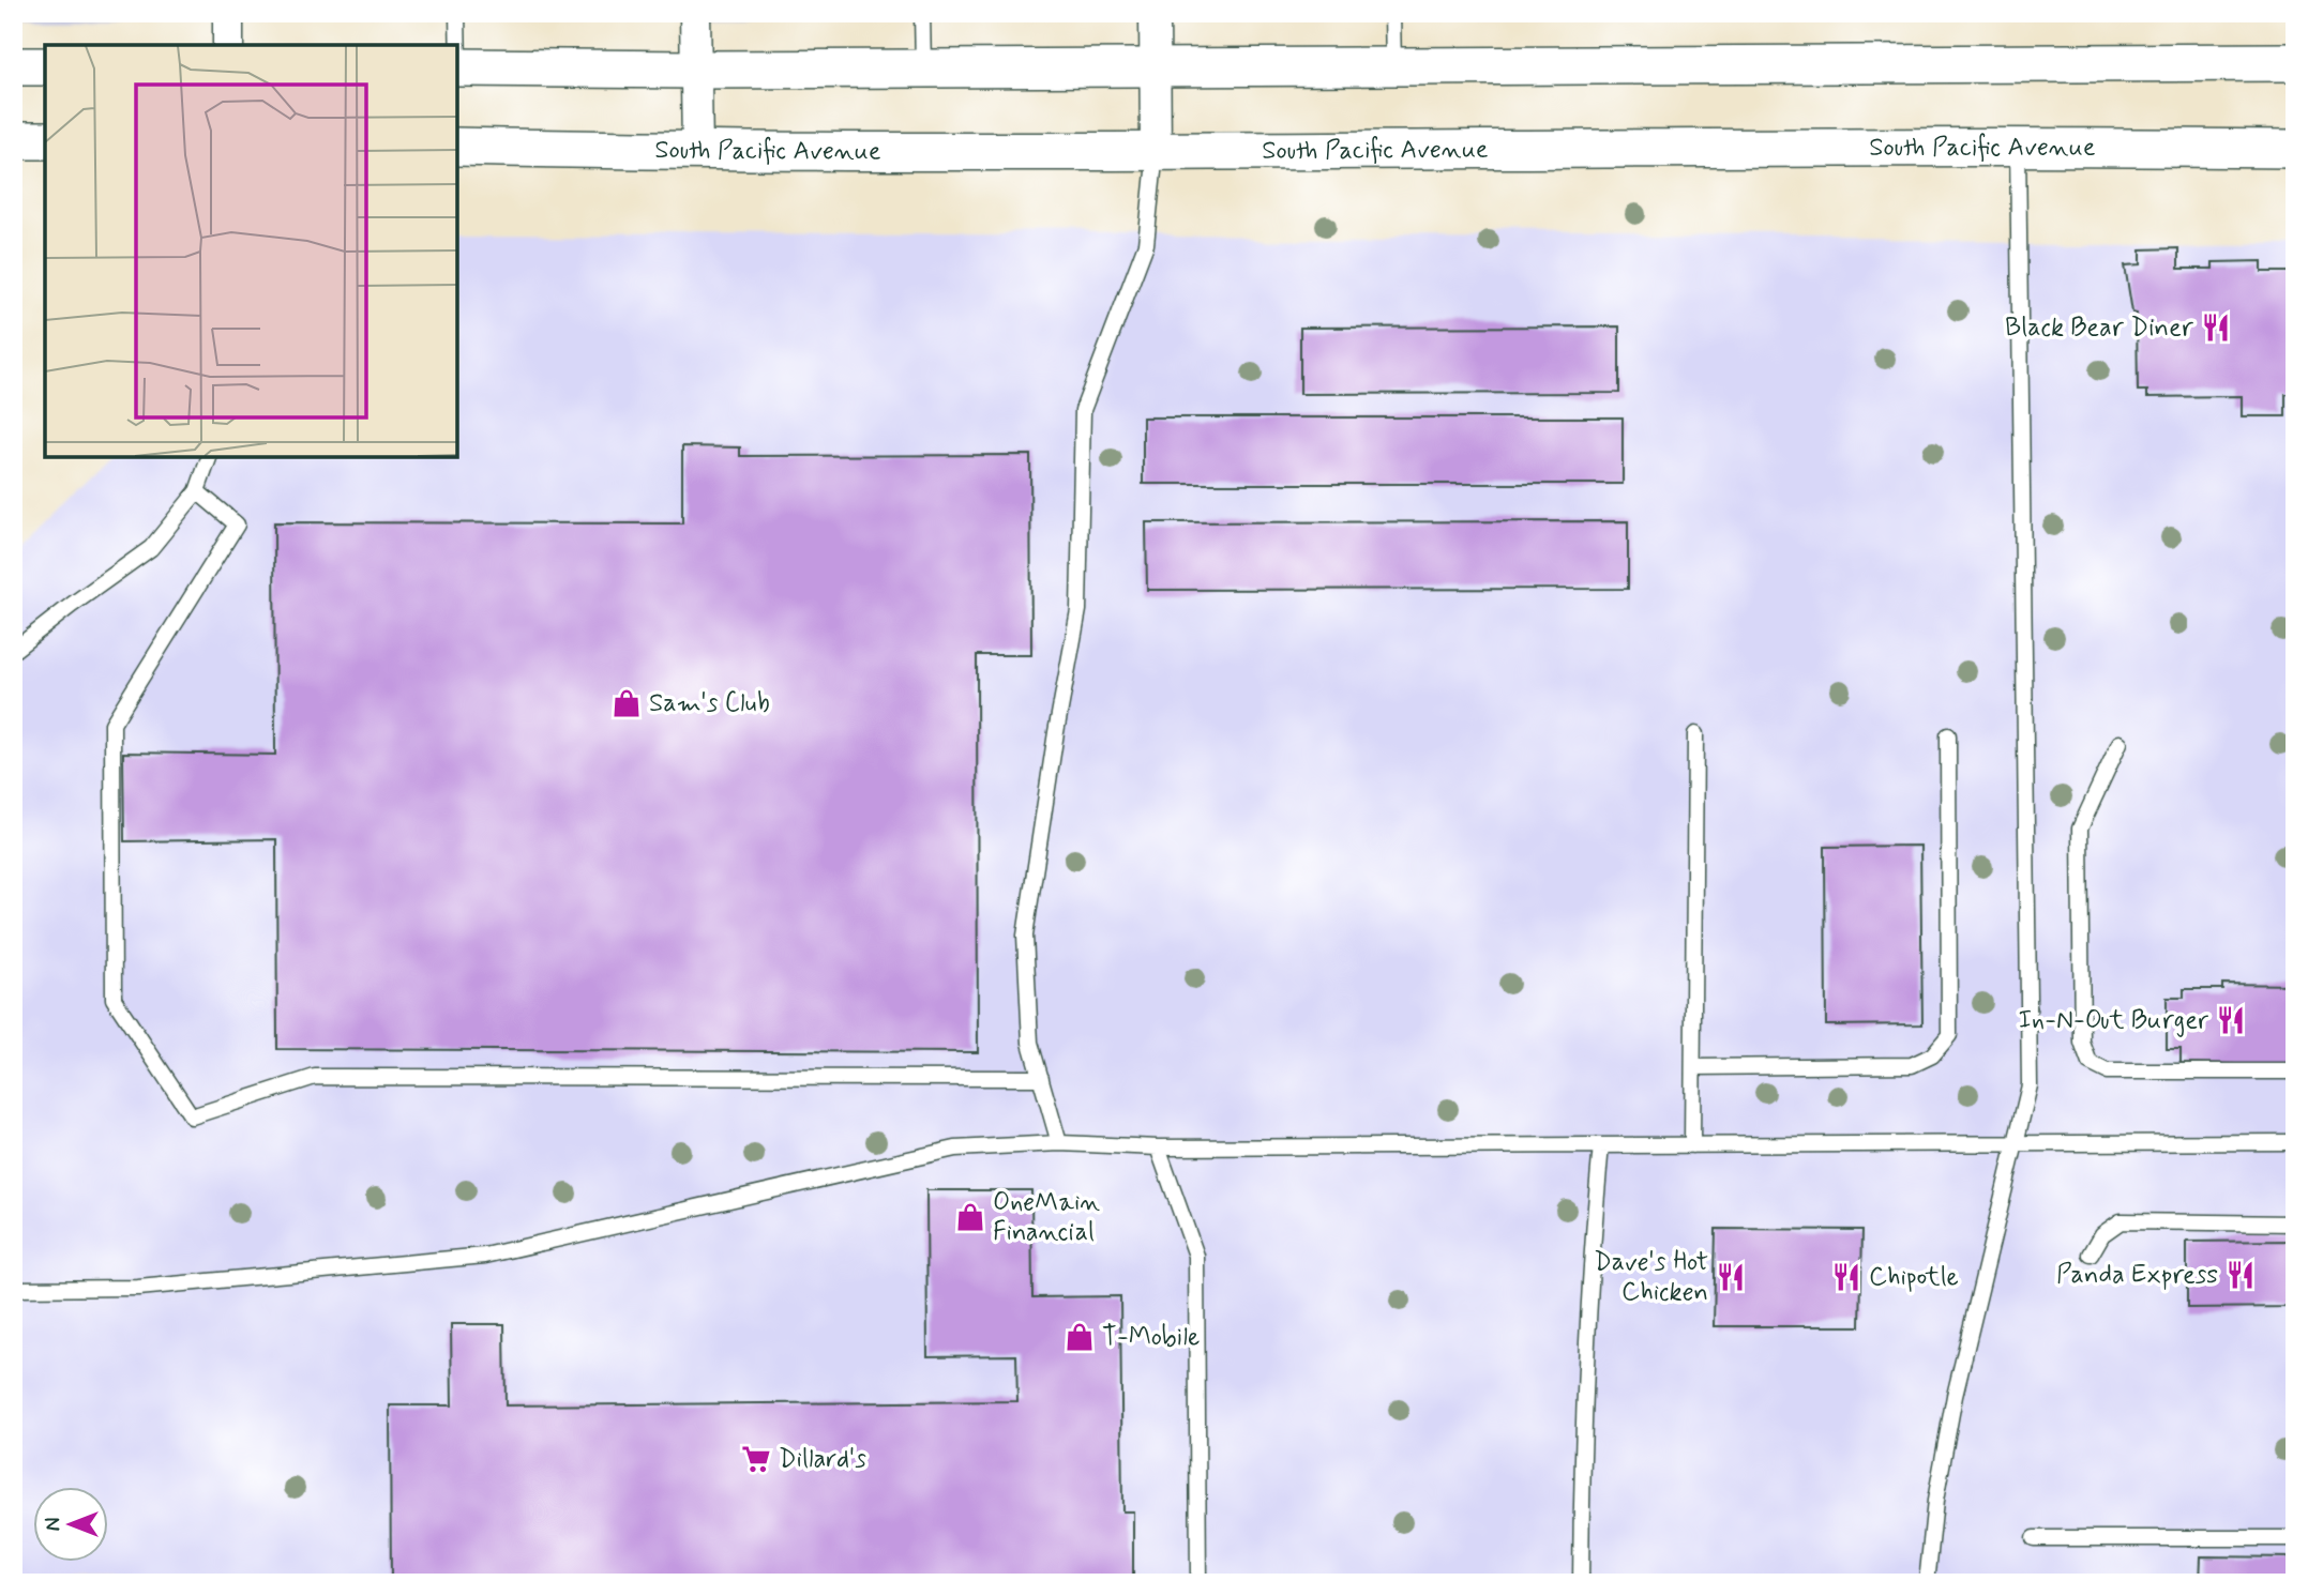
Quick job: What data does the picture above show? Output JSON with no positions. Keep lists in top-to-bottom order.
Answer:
{
  "streets": {
    "street": ["South Pacific Avenue"]
  },
  "places": {
    "restaurant": [
      "Black Bear Diner",
      "In-N-Out Burger",
      "Panda Express",
      "Dave's Hot Chicken",
      "Chipotle"
    ],
    "shop": ["Sam's Club", "OneMain Financial", "T-Mobile"],
    "supermarket": ["Dillard's"]
  },
  "north": "left"
}
